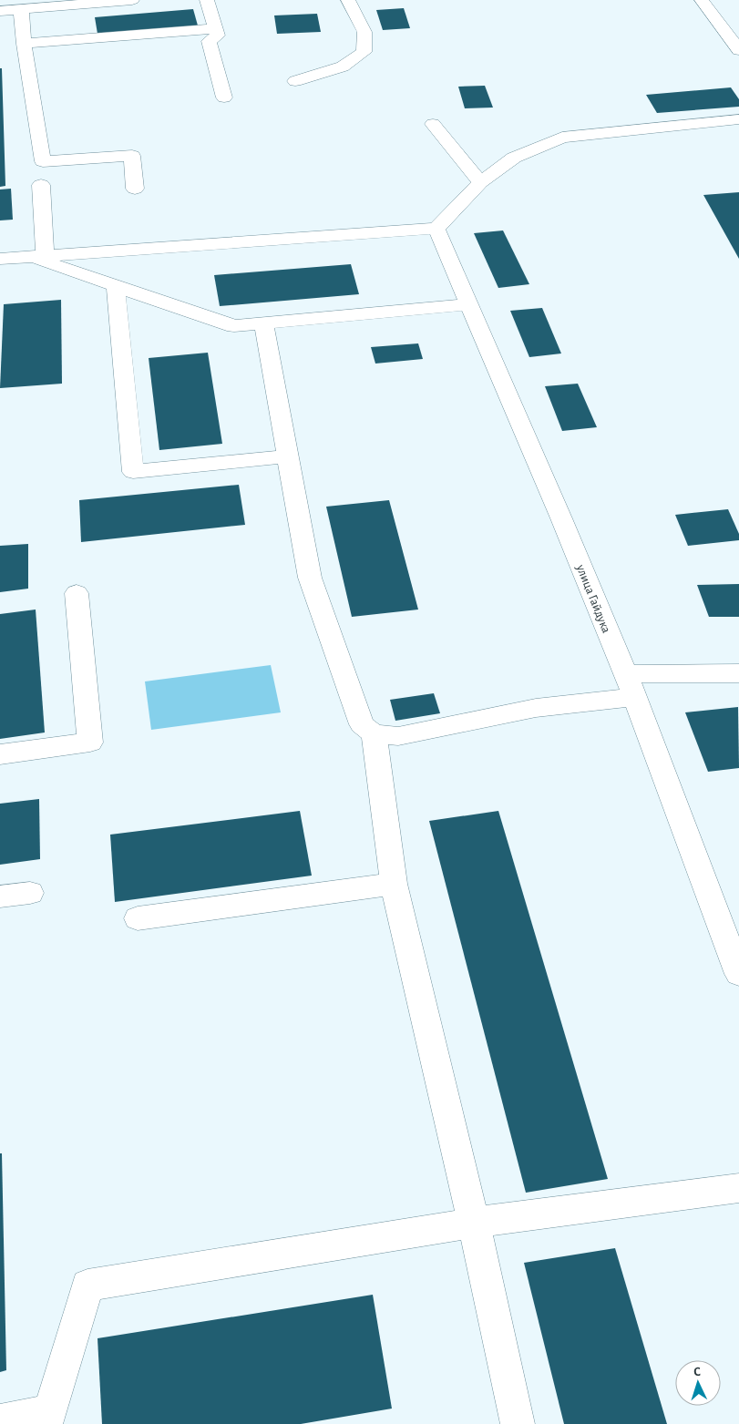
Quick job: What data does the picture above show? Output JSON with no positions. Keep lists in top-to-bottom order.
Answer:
{
  "streets": {
    "street": ["улица Гайдука"]
  },
  "north": "top"
}
